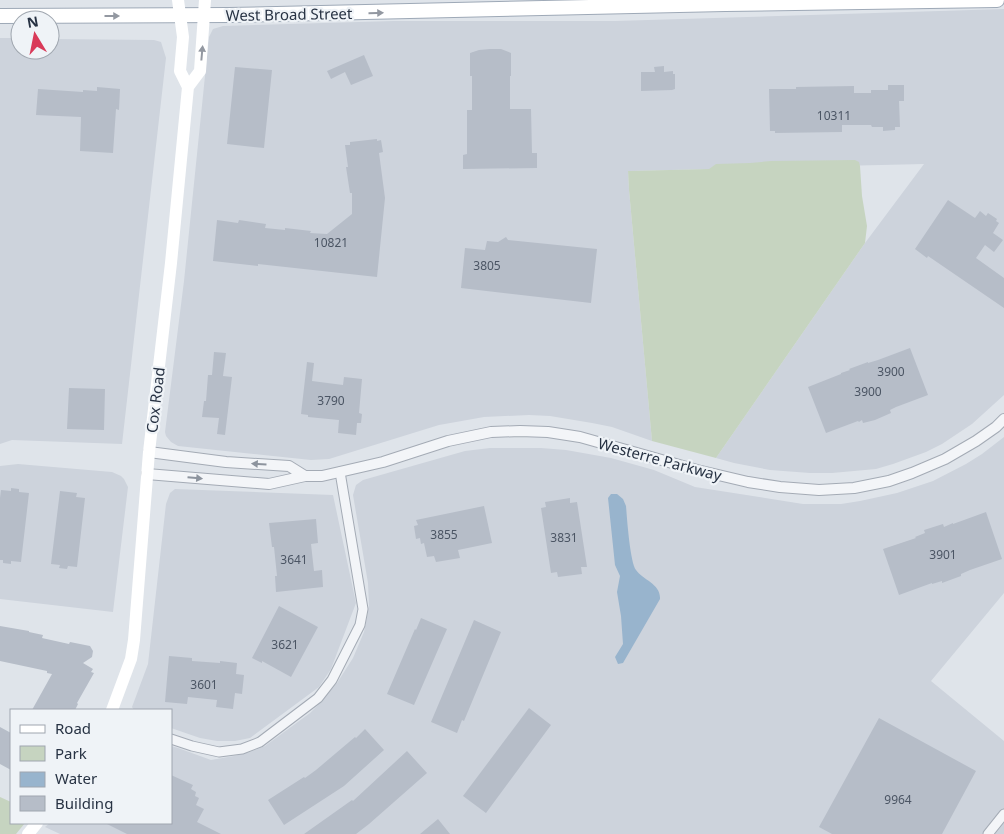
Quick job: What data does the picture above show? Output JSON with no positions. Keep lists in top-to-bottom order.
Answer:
{
  "streets": {
    "main road": ["West Broad Street", "Cox Road"],
    "street": ["Westerre Parkway"]
  },
  "crossings": [
    ["West Broad Street", "Cox Road"],
    ["Cox Road", "Westerre Parkway"]
  ],
  "one_way": ["West Broad Street"],
  "house_numbers": [
    "10311",
    "10821",
    "3805",
    "3900",
    "3900",
    "3790",
    "3855",
    "3831",
    "3901",
    "3641",
    "3621",
    "3601",
    "9964"
  ],
  "legend": [
    "Road",
    "Park",
    "Water",
    "Building"
  ],
  "north": "top"
}
